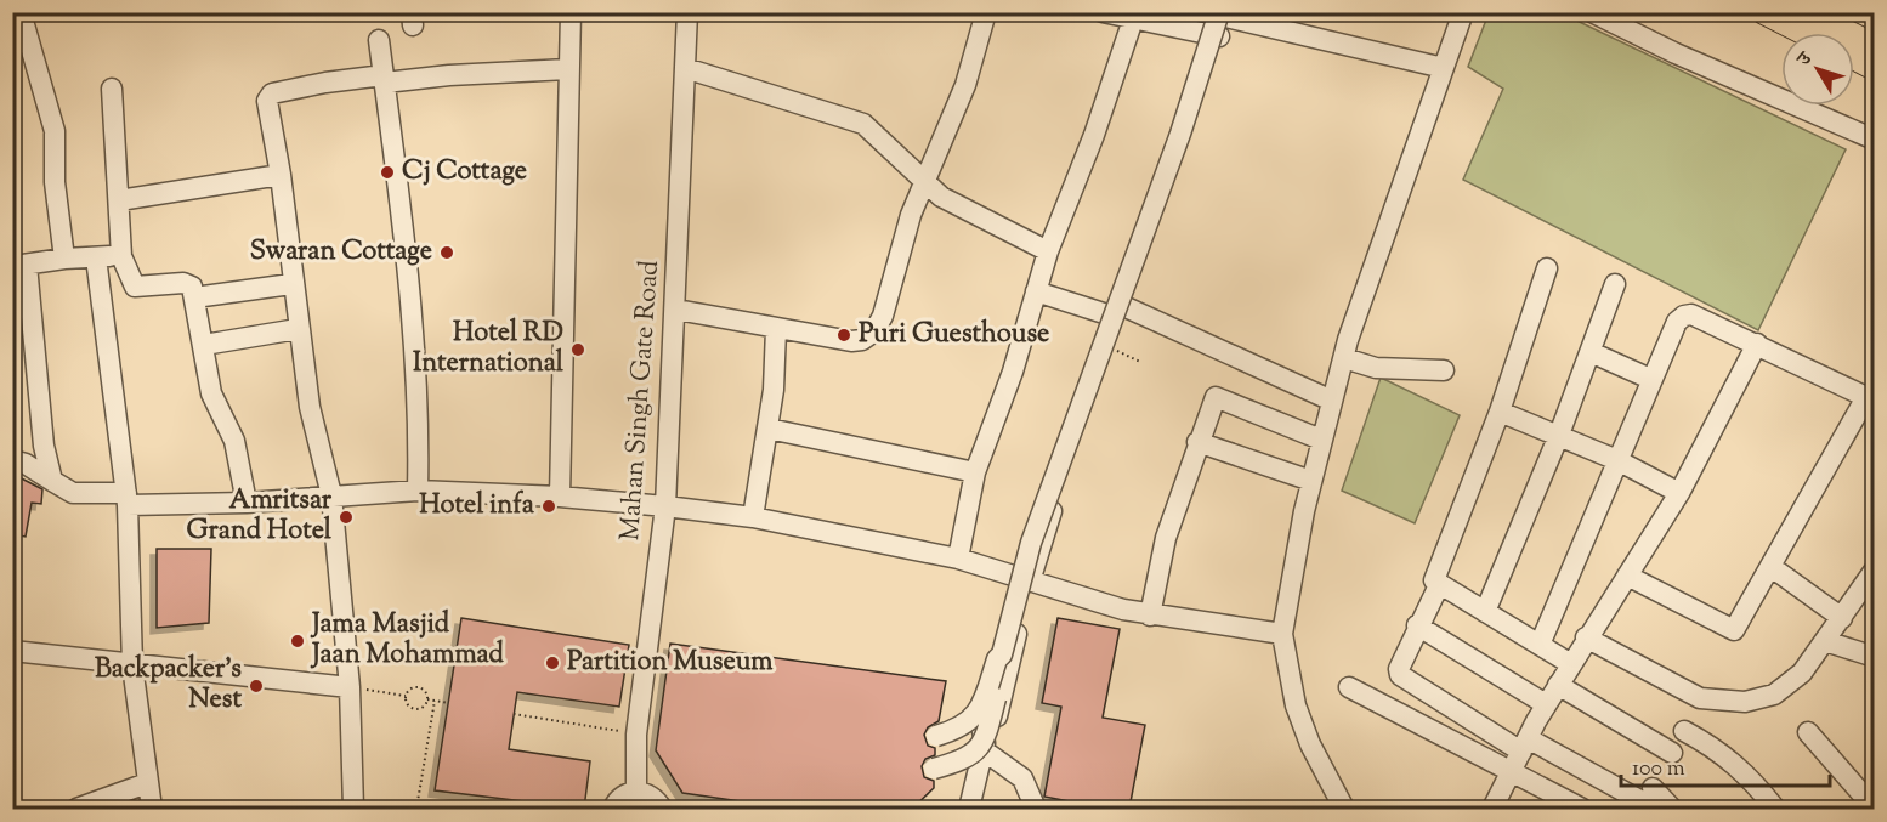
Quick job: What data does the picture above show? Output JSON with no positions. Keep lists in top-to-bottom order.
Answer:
{
  "streets": {
    "street": ["Mahan Singh Gate Road"]
  },
  "places": [
    "Cj Cottage",
    "Swaran Cottage",
    "Puri Guesthouse",
    "Hotel RD International",
    "Hotel infa",
    "Amritsar Grand Hotel",
    "Jama Masjid Jaan Mohammad",
    "Partition Museum",
    "Backpacker’s Nest"
  ],
  "scale_bar": "100 m",
  "north": "top left"
}
